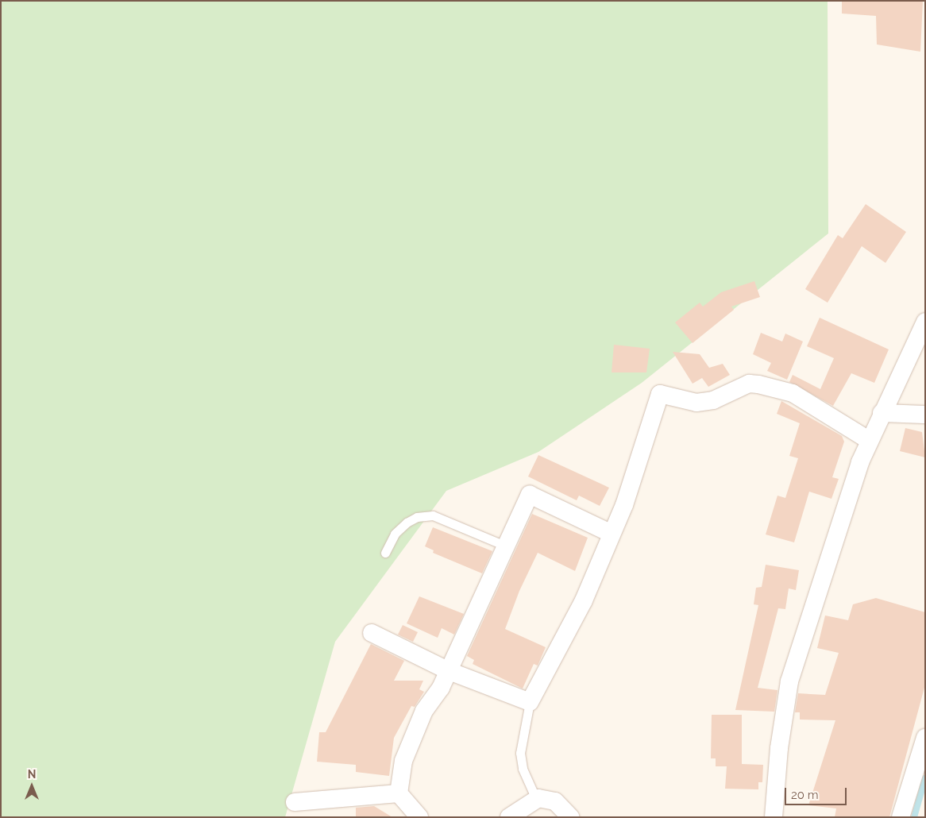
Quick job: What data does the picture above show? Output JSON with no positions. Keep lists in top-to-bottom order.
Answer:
{
  "scale_bar": "20 m",
  "north": "top"
}
